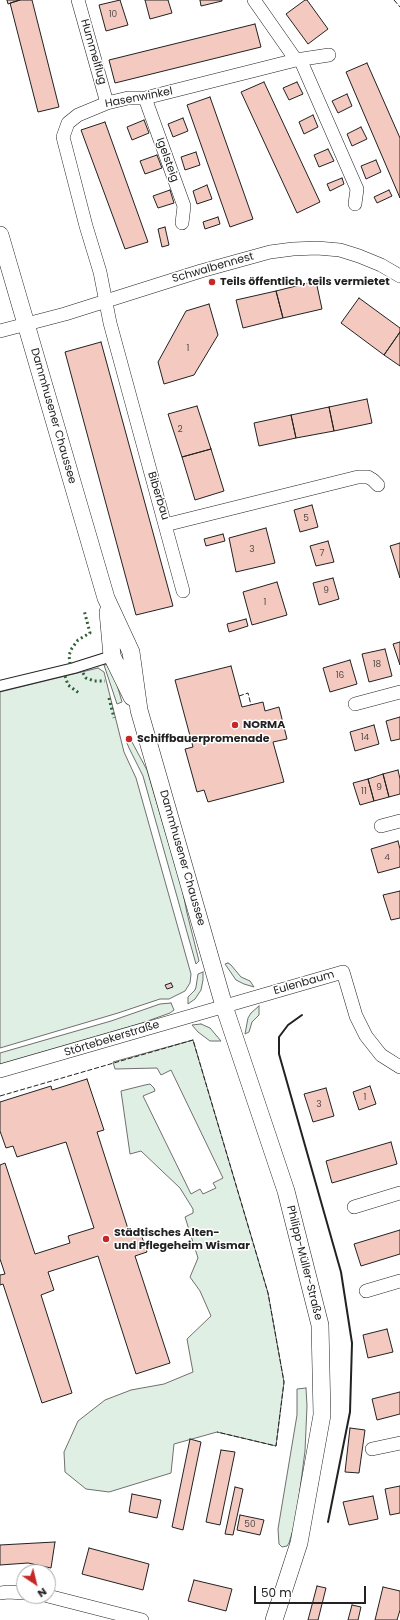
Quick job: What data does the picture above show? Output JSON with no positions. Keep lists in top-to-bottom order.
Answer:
{
  "streets": {
    "street": [
      "Hummelflug",
      "Hasenwinkel",
      "Igelsteig",
      "Schwalbennest",
      "Dammhusener Chaussee",
      "Biberbau",
      "Eulenbaum",
      "Störtebekerstraße",
      "Philipp-Müller-Straße"
    ]
  },
  "crossings": [
    ["Hummelflug", "Hasenwinkel"],
    ["Hasenwinkel", "Igelsteig"],
    ["Hasenwinkel", "Schwalbennest"],
    ["Hasenwinkel", "Biberbau"],
    ["Schwalbennest", "Dammhusener Chaussee"],
    ["Schwalbennest", "Biberbau"],
    ["Dammhusener Chaussee", "Eulenbaum"],
    ["Dammhusener Chaussee", "Störtebekerstraße"],
    ["Dammhusener Chaussee", "Philipp-Müller-Straße"],
    ["Eulenbaum", "Störtebekerstraße"],
    ["Eulenbaum", "Philipp-Müller-Straße"],
    ["Störtebekerstraße", "Philipp-Müller-Straße"]
  ],
  "places": [
    "Teils öffentlich, teils vermietet",
    "NORMA",
    "Schiffbauerpromenade",
    "Städtisches Alten- und Pflegeheim Wismar"
  ],
  "house_numbers": [
    "10",
    "1",
    "2",
    "5",
    "3",
    "7",
    "9",
    "1",
    "18",
    "16",
    "14",
    "9",
    "11",
    "4",
    "1",
    "3",
    "50"
  ],
  "scale_bar": "50 m",
  "north": "bottom right"
}
